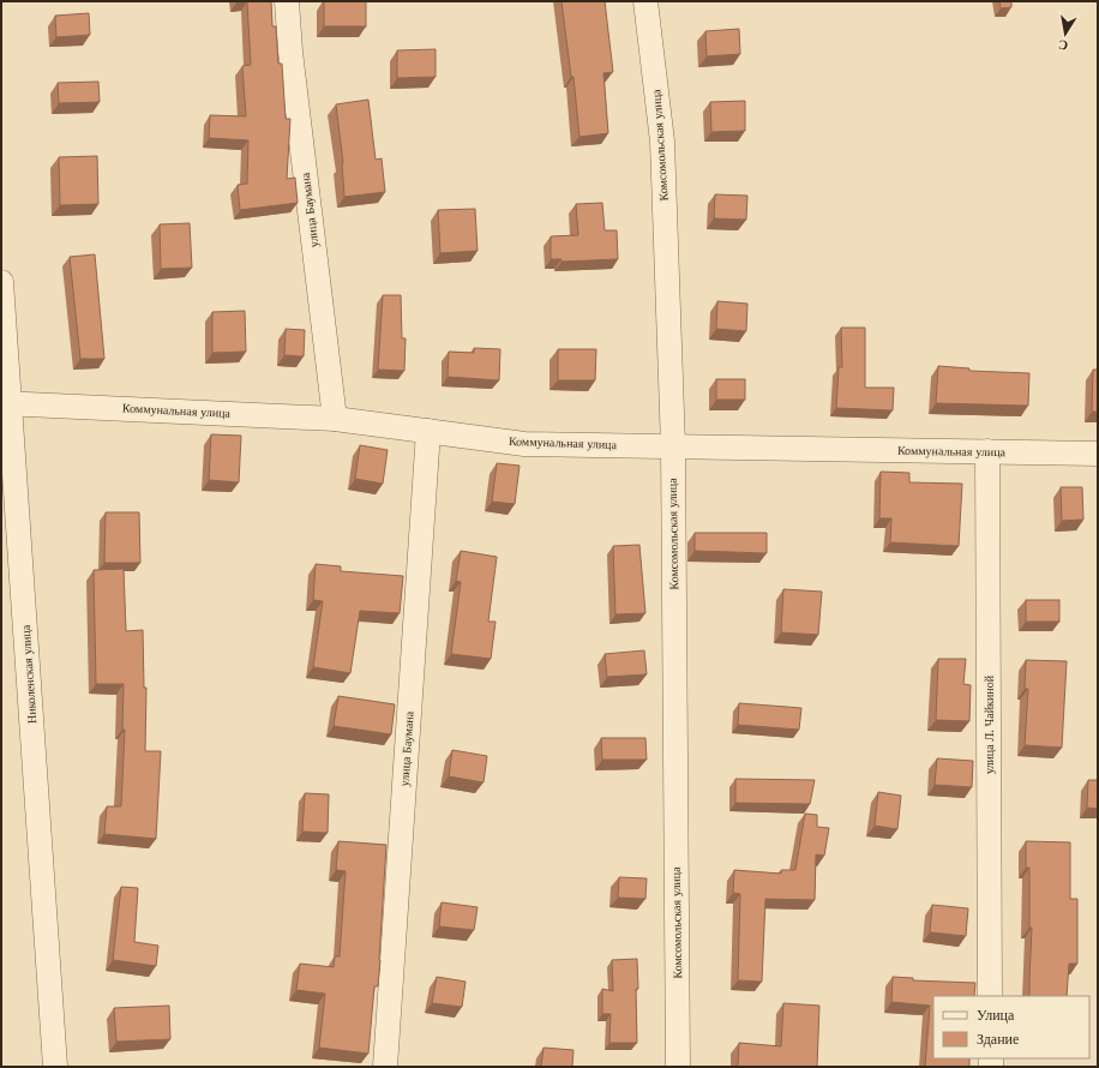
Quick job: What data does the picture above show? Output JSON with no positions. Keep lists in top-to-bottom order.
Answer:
{
  "streets": {
    "street": [
      "Комсомольская улица",
      "улица Баумана",
      "Коммунальная улица",
      "Николенская улица",
      "улица Л. Чайкиной"
    ]
  },
  "crossings": [
    ["Комсомольская улица", "Коммунальная улица"],
    ["улица Баумана", "Коммунальная улица"],
    ["Коммунальная улица", "Николенская улица"],
    ["Коммунальная улица", "улица Л. Чайкиной"]
  ],
  "legend": ["Улица", "Здание"],
  "north": "bottom"
}
